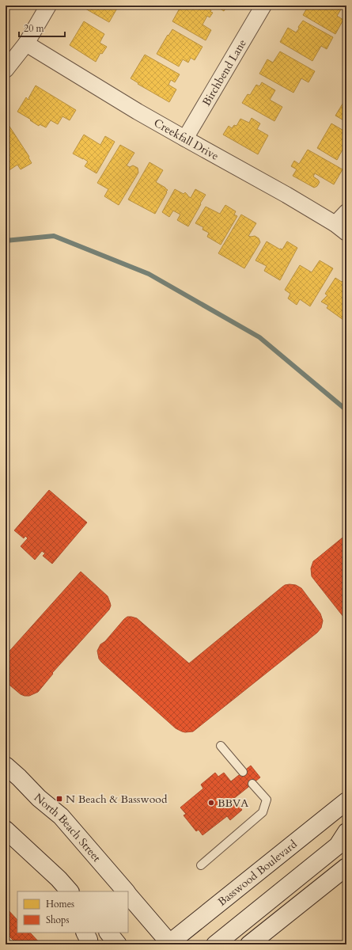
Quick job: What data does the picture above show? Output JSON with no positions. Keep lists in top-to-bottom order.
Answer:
{
  "streets": {
    "main road": ["North Beach Street", "Basswood Boulevard"],
    "street": ["Birchbend Lane", "Creekfall Drive"]
  },
  "crossings": [
    ["Birchbend Lane", "Creekfall Drive"],
    ["North Beach Street", "Basswood Boulevard"]
  ],
  "places": {
    "transit": ["N Beach & Basswood"],
    "other": ["BBVA"]
  },
  "legend": ["Homes", "Shops"],
  "scale_bar": "20 m"
}
